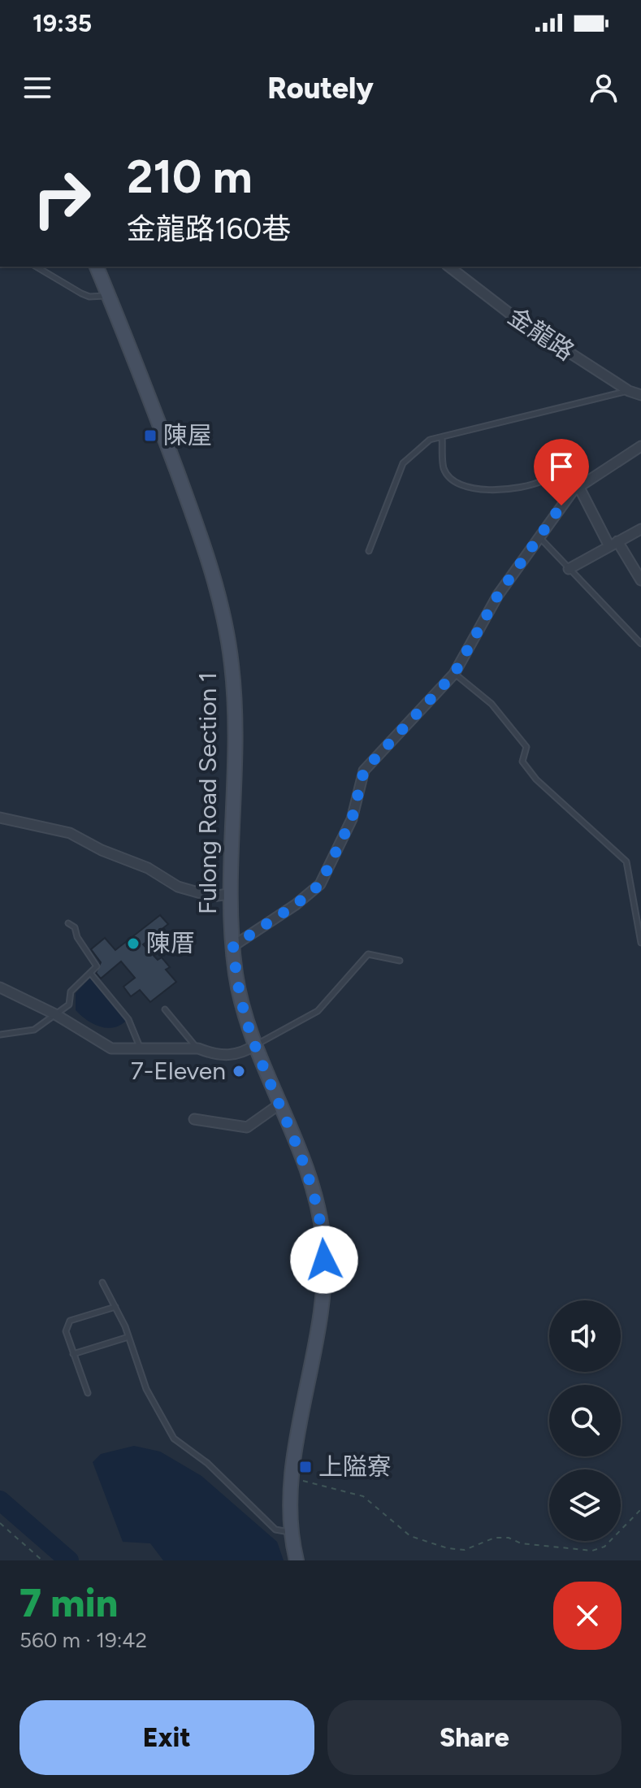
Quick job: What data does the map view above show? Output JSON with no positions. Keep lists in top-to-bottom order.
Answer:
{
  "streets": {
    "main road": ["Fulong Road Section 1"],
    "street": ["金龍路"]
  },
  "places": {
    "transit": ["陳屋", "上隘寮"],
    "other": ["陳厝", "7-Eleven"]
  },
  "page": {
    "status": "19:35",
    "header": "Routely",
    "turn": ["210 m", "金龍路160巷"],
    "heading": ["7 min", "560 m · 19:42"],
    "buttons": ["Exit", "Share"]
  }
}
